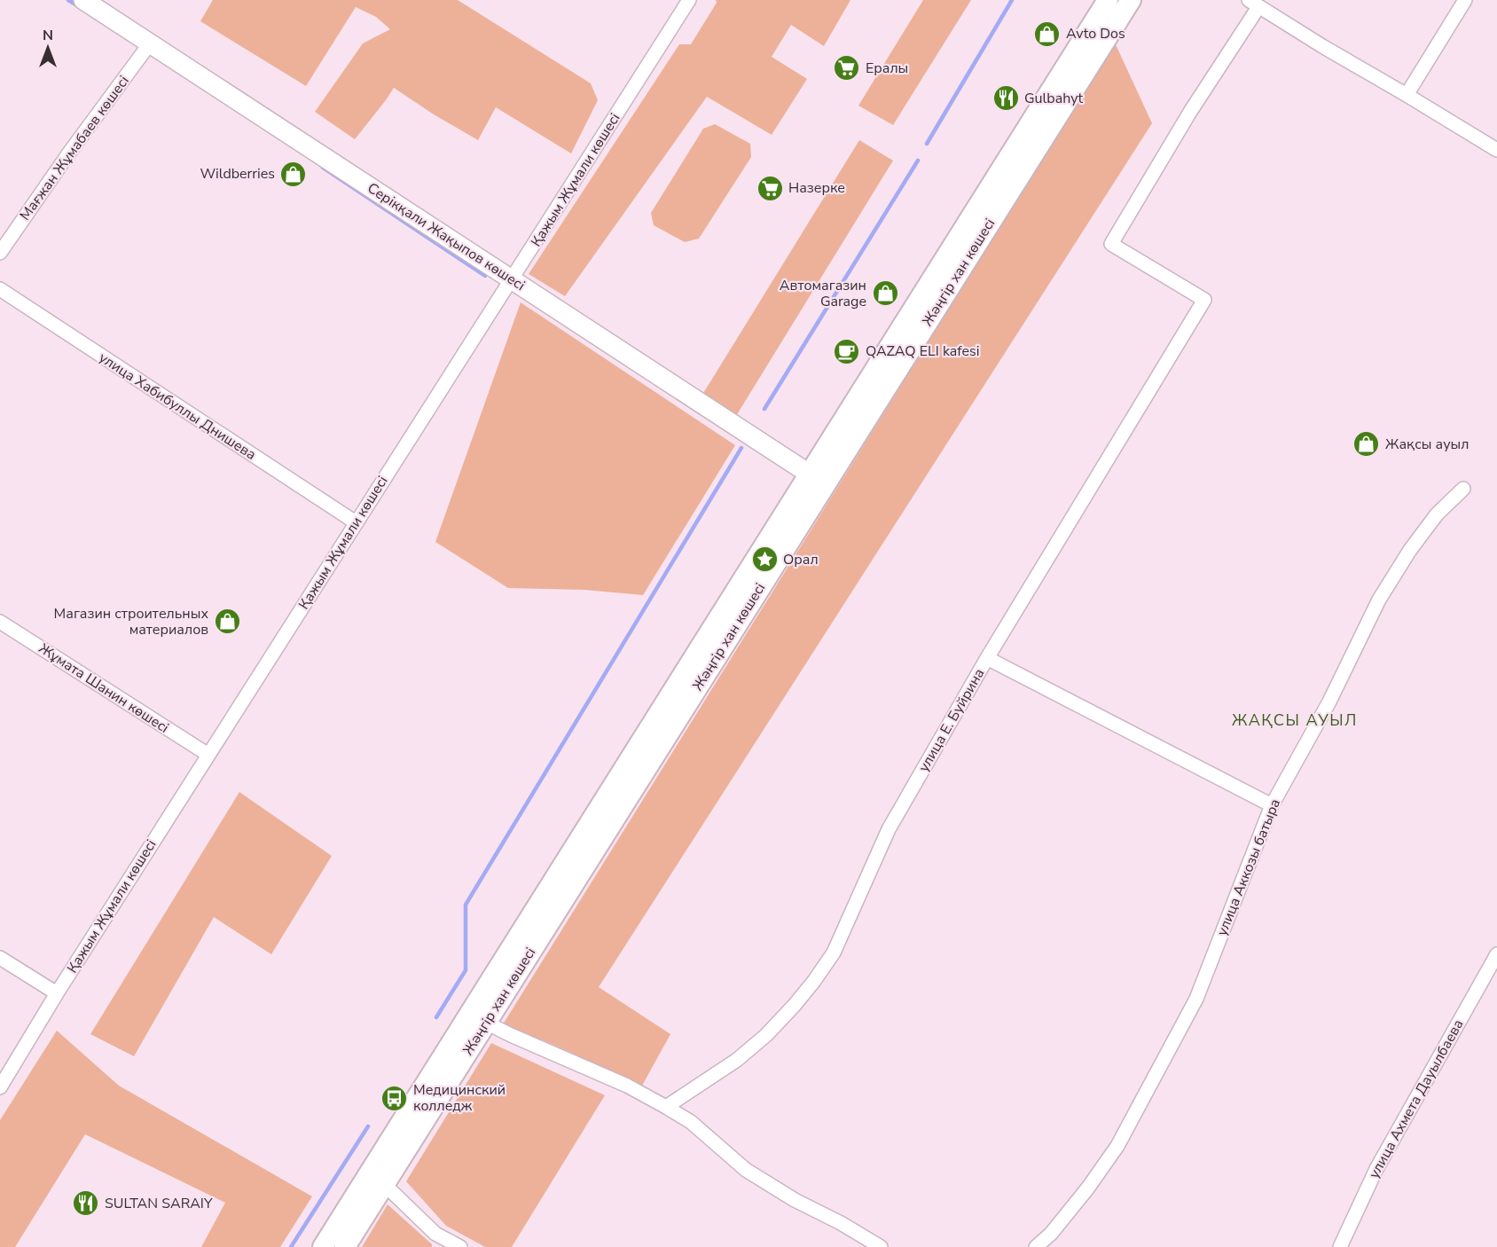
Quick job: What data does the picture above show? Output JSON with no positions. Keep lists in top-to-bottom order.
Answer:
{
  "streets": {
    "main road": ["Серікқали Жақыпов көшесі", "Жәңгір хан көшесі"],
    "street": [
      "Мағжан Жұмабаев көшесі",
      "Қажым Жұмали көшесі",
      "улица Хабибуллы Днишева",
      "Жұмата Шанин көшесі",
      "улица Е. Буйрина",
      "улица Аккозы батыра",
      "улица Ахмета Дауылбаева"
    ]
  },
  "crossings": [
    ["Мағжан Жұмабаев көшесі", "Серікқали Жақыпов көшесі"],
    ["Қажым Жұмали көшесі", "Серікқали Жақыпов көшесі"],
    ["Қажым Жұмали көшесі", "улица Хабибуллы Днишева"],
    ["Қажым Жұмали көшесі", "Жұмата Шанин көшесі"],
    ["Серікқали Жақыпов көшесі", "Жәңгір хан көшесі"]
  ],
  "districts": ["ЖАҚСЫ АУЫЛ"],
  "places": {
    "shop": [
      "Avto Dos",
      "Wildberries",
      "Автомагазин Garage",
      "Жақсы ауыл",
      "Магазин строительных материалов"
    ],
    "supermarket": ["Ералы", "Назерке"],
    "restaurant": ["Gulbahyt", "SULTAN SARAIY"],
    "cafe": ["QAZAQ ELI kafesi"],
    "place": ["Орал"],
    "bus stop": ["Медицинский колледж"]
  },
  "north": "top"
}
